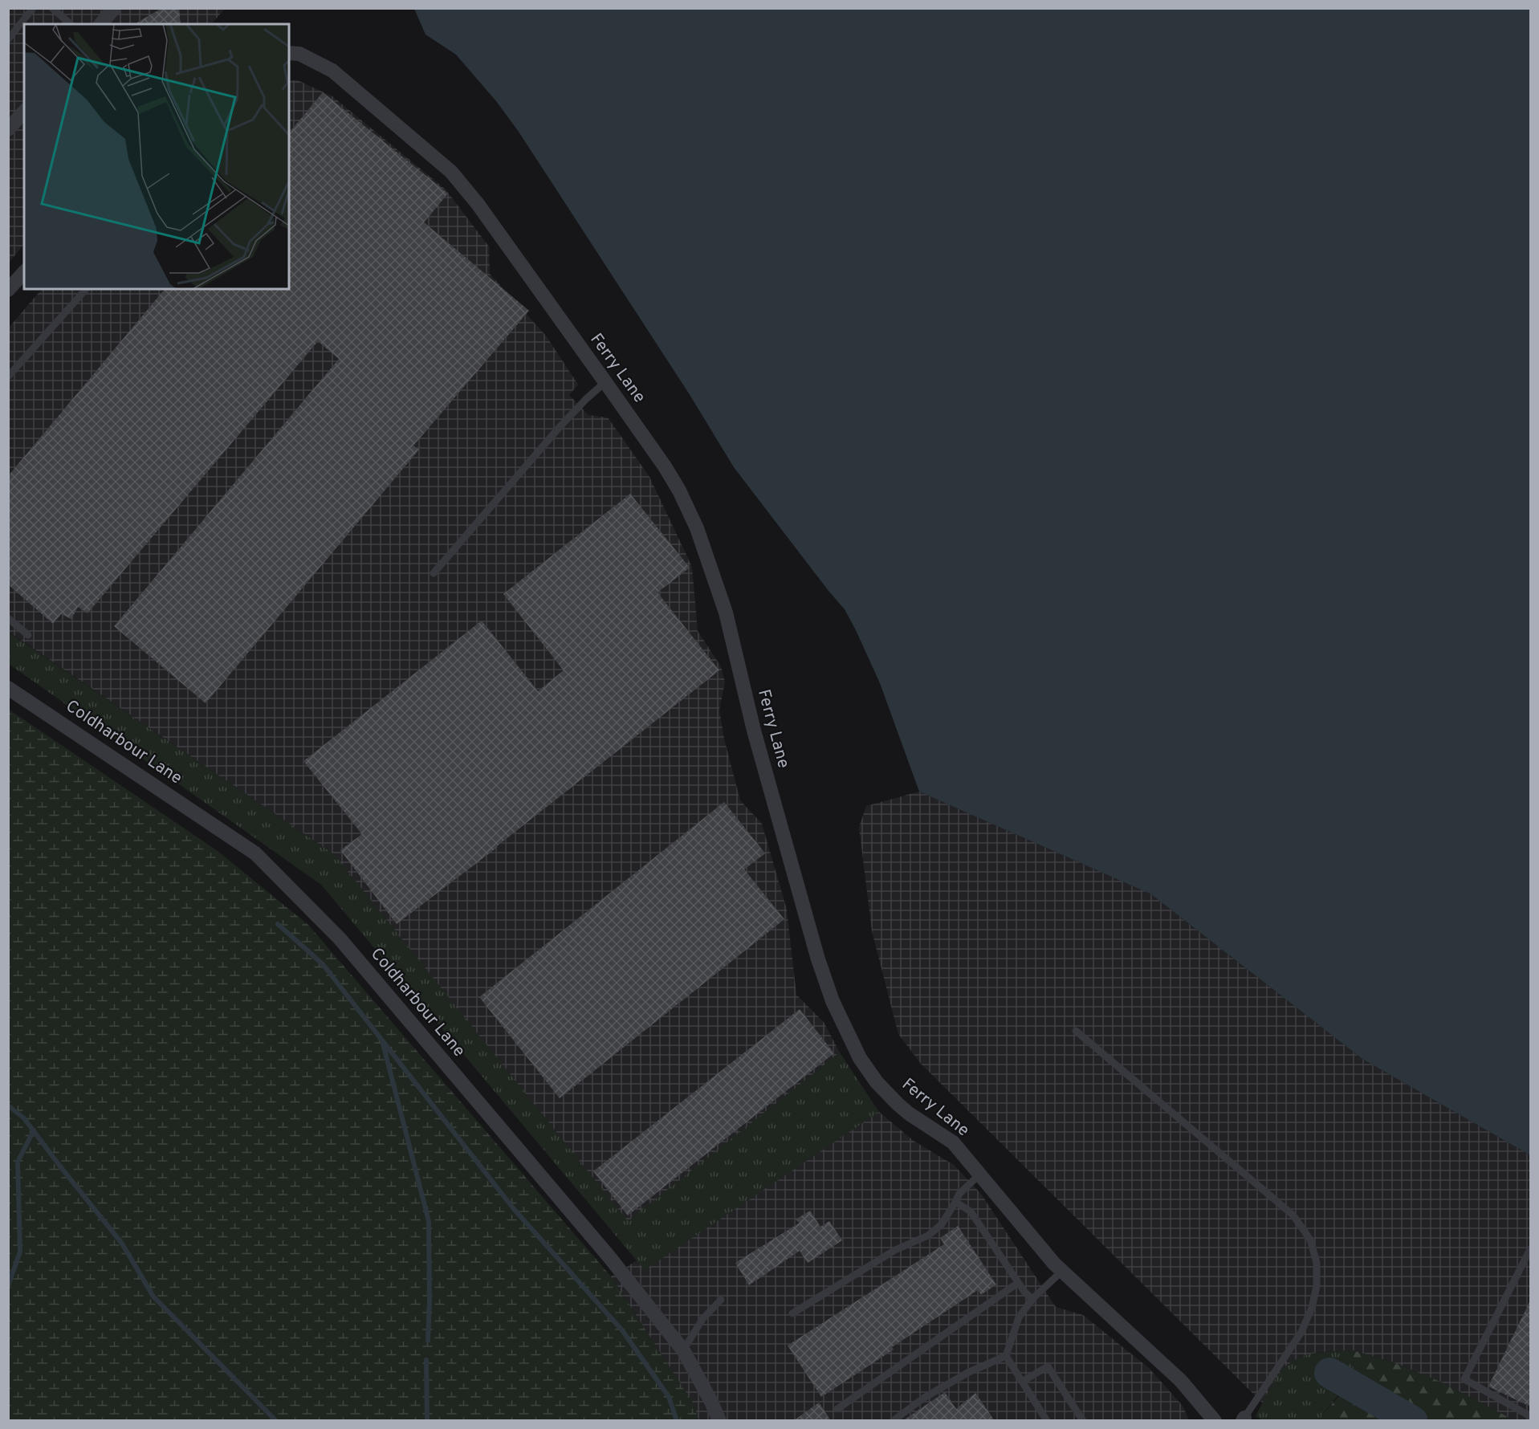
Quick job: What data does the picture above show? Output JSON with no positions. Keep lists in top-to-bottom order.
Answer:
{
  "streets": {
    "street": ["Ferry Lane", "Coldharbour Lane"]
  }
}
